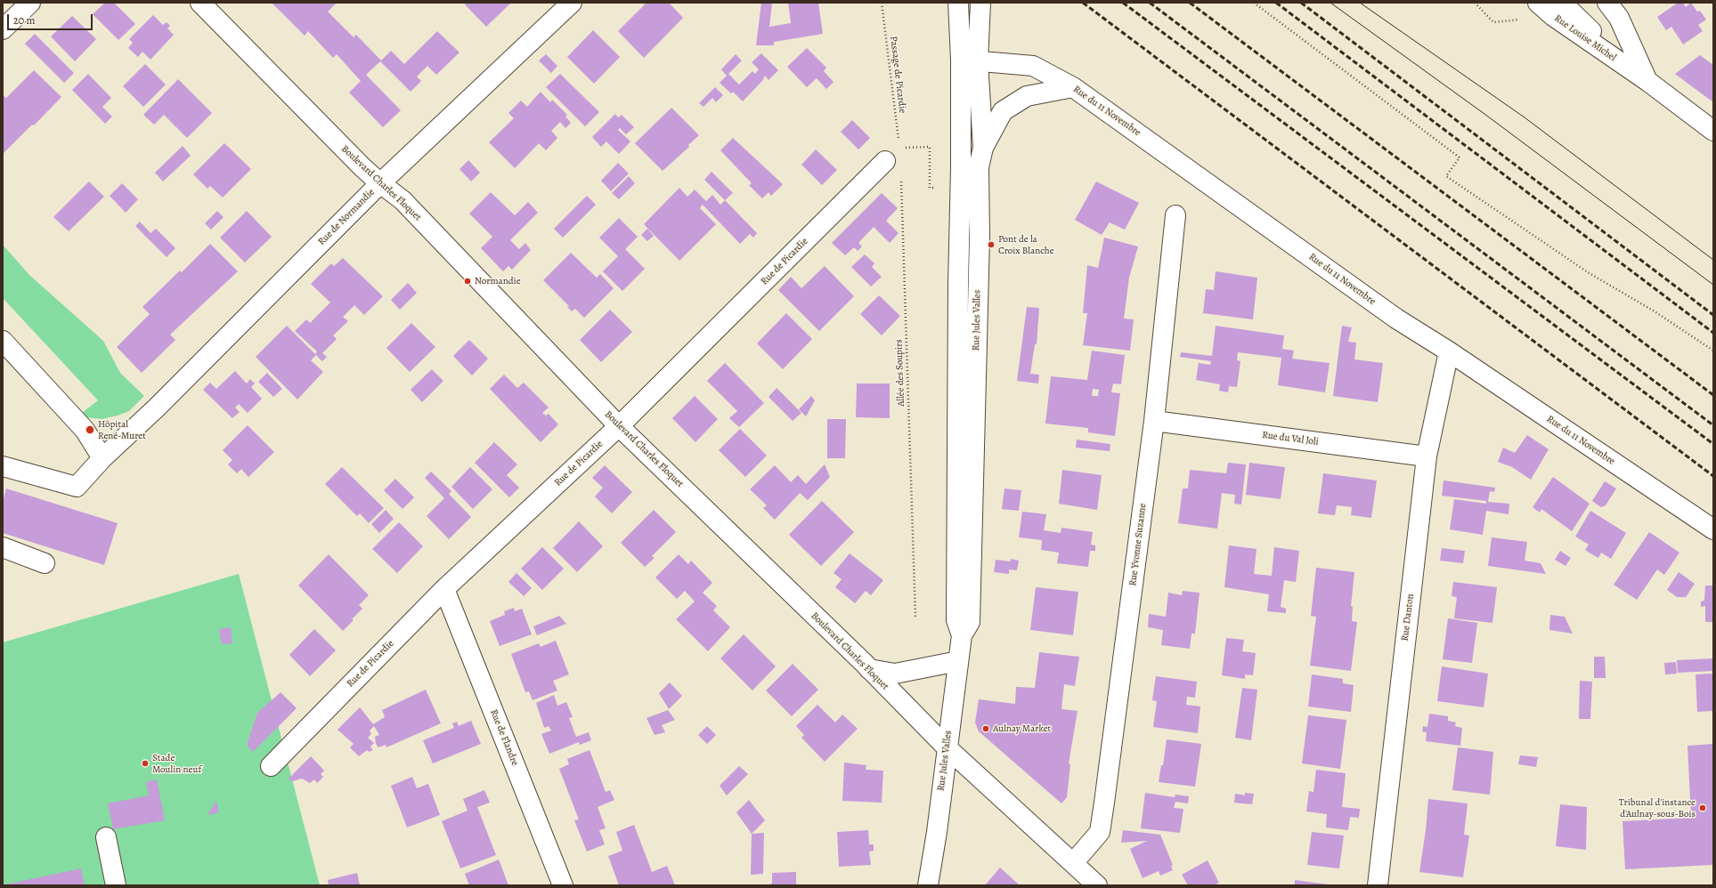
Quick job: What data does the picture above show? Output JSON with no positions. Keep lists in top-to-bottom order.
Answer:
{
  "streets": {
    "street": [
      "Rue Louise Michel",
      "Rue du 11 Novembre",
      "Boulevard Charles Floquet",
      "Rue de Normandie",
      "Rue de Picardie",
      "Rue Jules Valles",
      "Rue du Val Joli",
      "Rue Yvonne Suzanne",
      "Rue Danton",
      "Rue de Flandre"
    ],
    "path": ["Passage de Picardie", "Allée des Soupirs"]
  },
  "crossings": [
    ["Rue du 11 Novembre", "Rue Jules Valles"],
    ["Rue du 11 Novembre", "Rue Danton"],
    ["Boulevard Charles Floquet", "Rue de Normandie"],
    ["Boulevard Charles Floquet", "Rue de Picardie"],
    ["Boulevard Charles Floquet", "Rue Jules Valles"],
    ["Boulevard Charles Floquet", "Rue Yvonne Suzanne"],
    ["Rue de Picardie", "Rue de Flandre"],
    ["Rue du Val Joli", "Rue Yvonne Suzanne"],
    ["Rue du Val Joli", "Rue Danton"]
  ],
  "places": [
    "Pont de la Croix Blanche",
    "Normandie",
    "Hôpital René-Muret",
    "Aulnay Market",
    "Stade Moulin neuf",
    "Tribunal d'instance d'Aulnay-sous-Bois"
  ],
  "scale_bar": "20 m"
}
